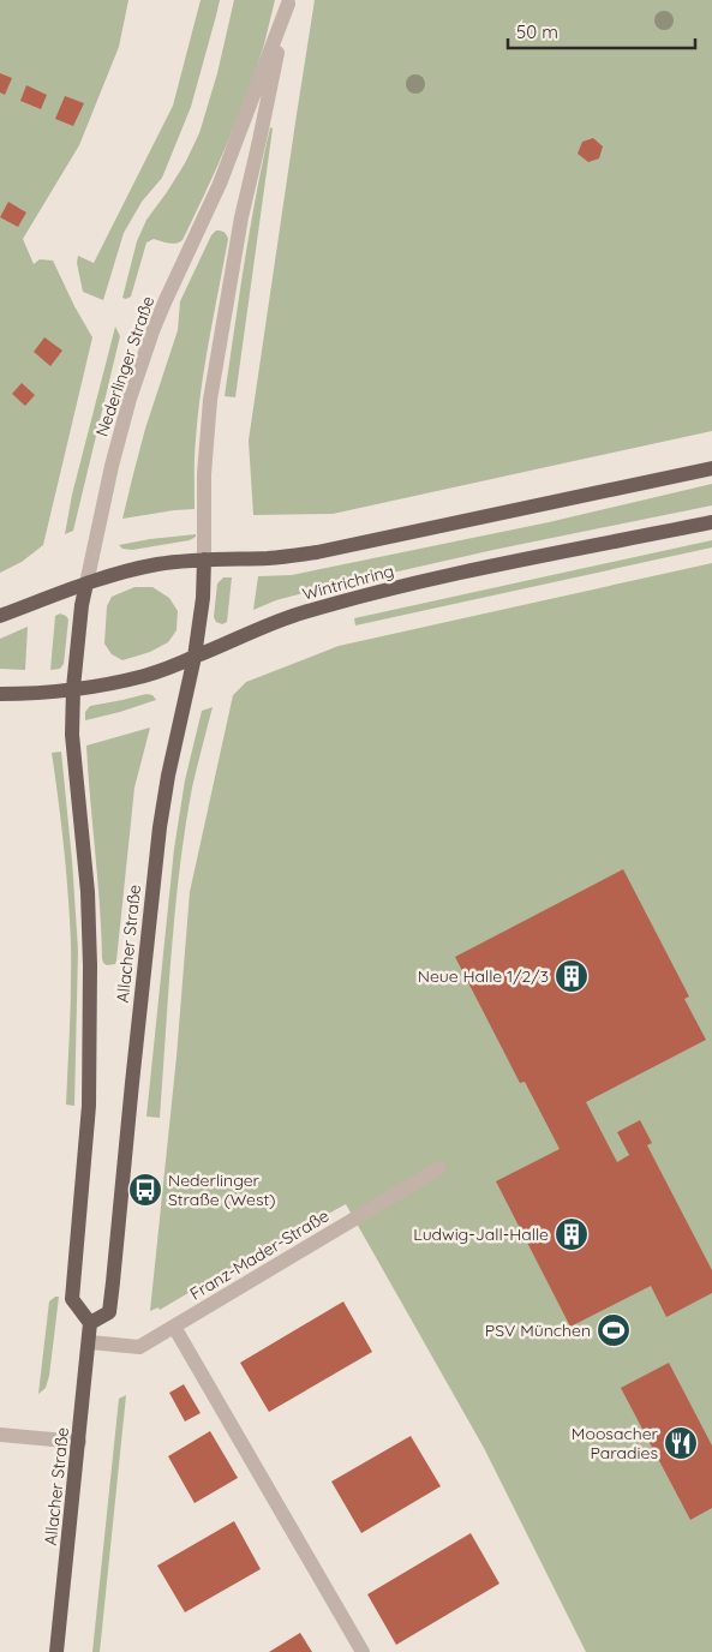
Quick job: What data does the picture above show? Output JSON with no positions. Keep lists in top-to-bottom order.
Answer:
{
  "streets": {
    "main road": ["Nederlinger Straße", "Wintrichring", "Allacher Straße"],
    "street": ["Franz-Mader-Straße"]
  },
  "crossings": [
    ["Nederlinger Straße", "Wintrichring"],
    ["Nederlinger Straße", "Allacher Straße"],
    ["Wintrichring", "Allacher Straße"],
    ["Allacher Straße", "Franz-Mader-Straße"]
  ],
  "places": {
    "building": ["Neue Halle 1/2/3", "Ludwig-Jall-Halle"],
    "bus stop": ["Nederlinger Straße (West)"],
    "sports": ["PSV München"],
    "restaurant": ["Moosacher Paradies"]
  },
  "scale_bar": "50 m"
}
